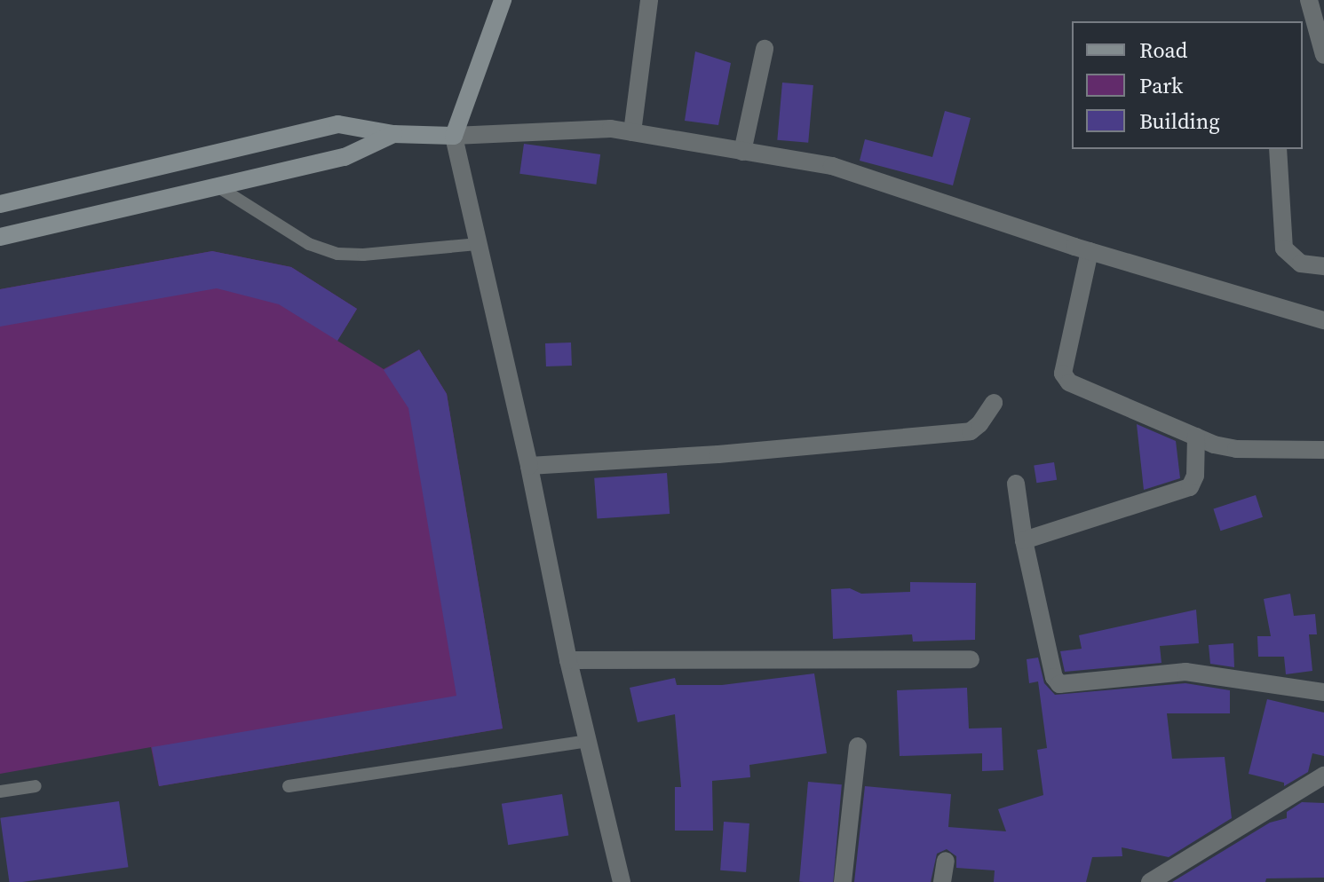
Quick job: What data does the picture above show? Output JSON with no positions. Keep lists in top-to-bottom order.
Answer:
{
  "legend": ["Road", "Park", "Building"]
}
